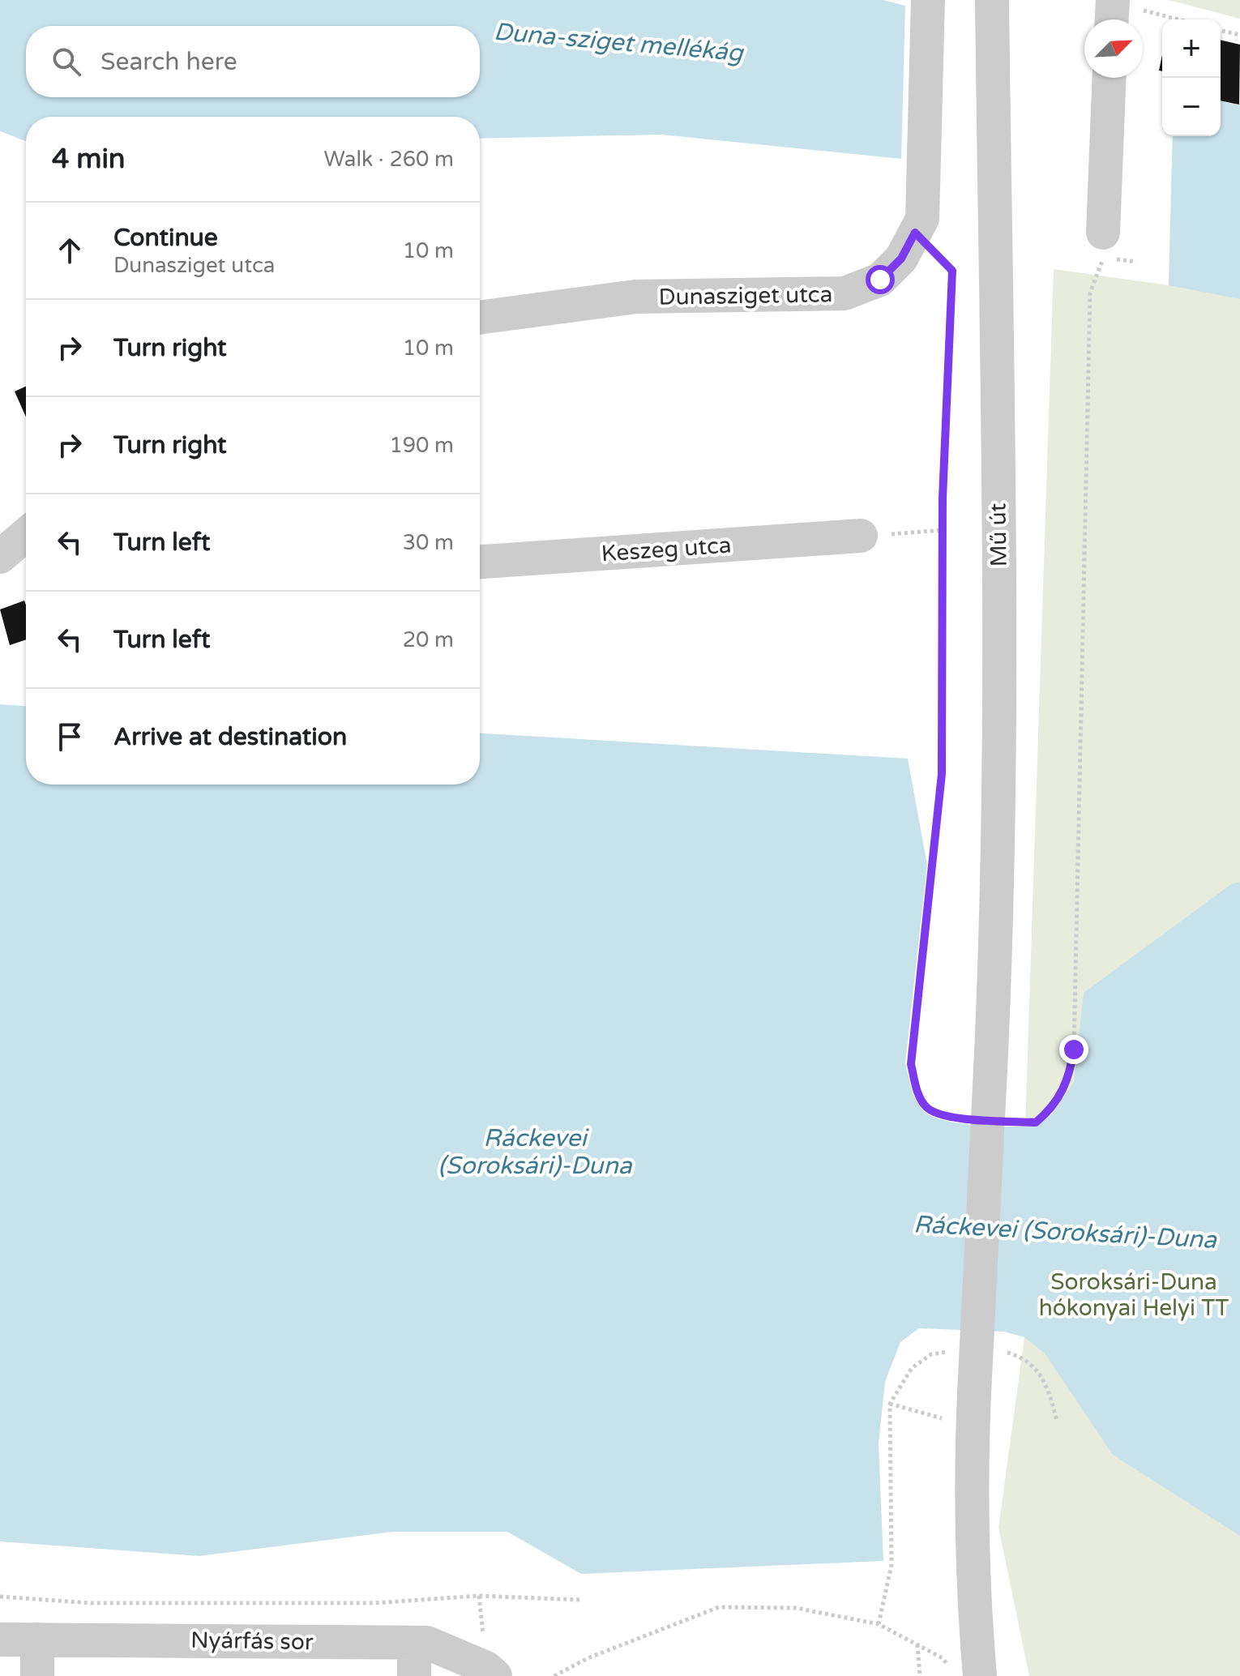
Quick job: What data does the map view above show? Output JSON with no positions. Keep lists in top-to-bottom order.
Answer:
{
  "streets": {
    "street": [
      "Dunasziget utca",
      "Mű út",
      "Keszeg utca",
      "Nyárfás sor"
    ]
  },
  "water": ["Duna-sziget mellékág", "Ráckevei (Soroksári)-Duna"],
  "parks": ["Soroksári-Duna hókonyai Helyi TT"],
  "north": "top right",
  "page": {
    "map_buttons": ["+", "−"],
    "search": "Search here",
    "heading": ["4 min", "Walk · 260 m"],
    "list": [
      ["Continue", "Dunasziget utca", "10 m"],
      ["Turn right", "10 m"],
      ["Turn right", "190 m"],
      ["Turn left", "30 m"],
      ["Turn left", "20 m"],
      "Arrive at destination"
    ]
  }
}
